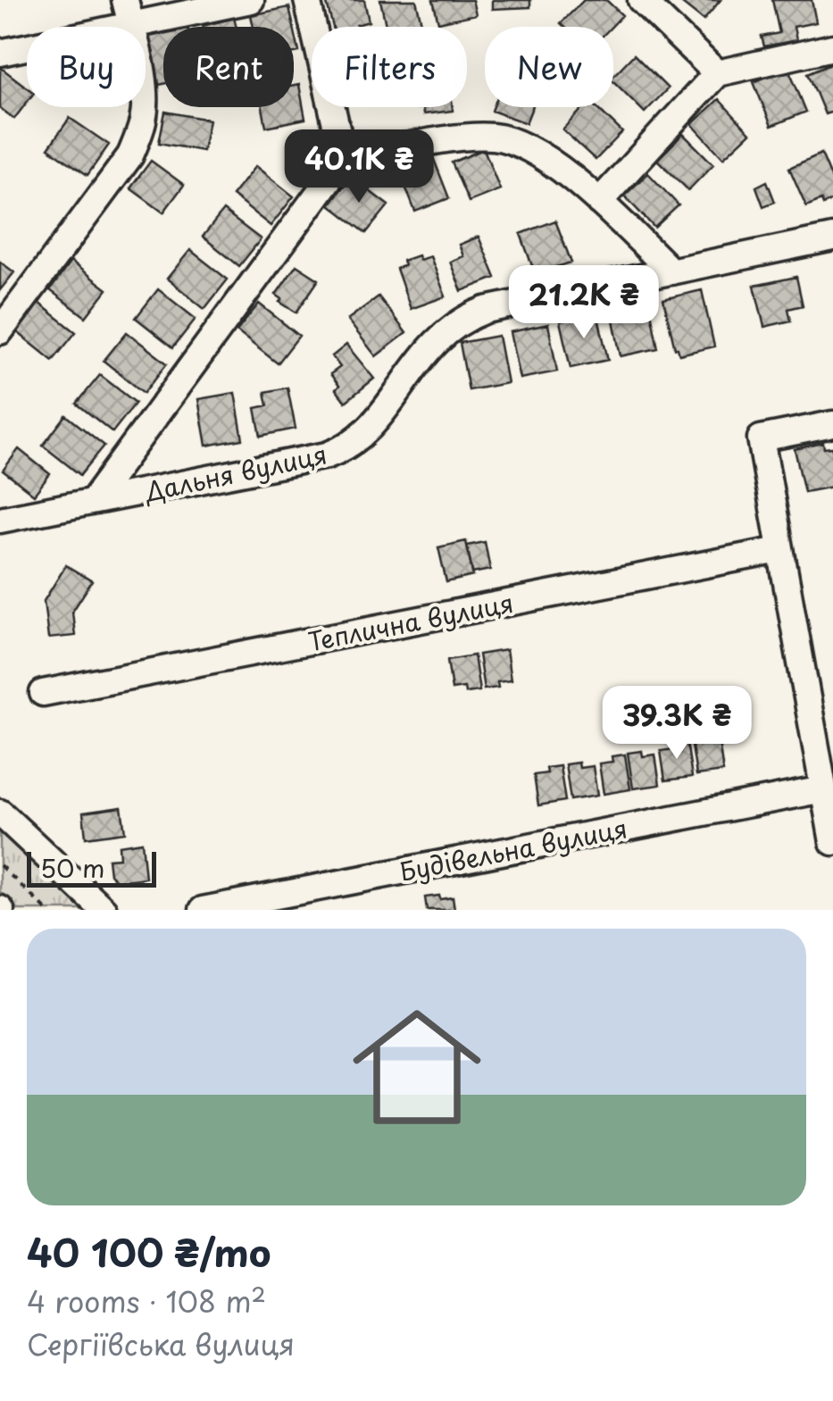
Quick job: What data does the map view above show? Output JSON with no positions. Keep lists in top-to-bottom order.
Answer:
{
  "streets": {
    "street": ["Дальня вулиця", "Теплична вулиця", "Будівельна вулиця"]
  },
  "scale_bar": "50 m",
  "page": {
    "chip": [
      "Buy",
      "Rent",
      "Filters",
      "New"
    ],
    "price": ["40.1K ₴", "21.2K ₴", "39.3K ₴"],
    "scale": "50 m",
    "list": [
      {
        "name": "40 100 ₴/mo",
        "note": "4 rooms · 108 m² · Сергіївська вулиця"
      }
    ]
  }
}
